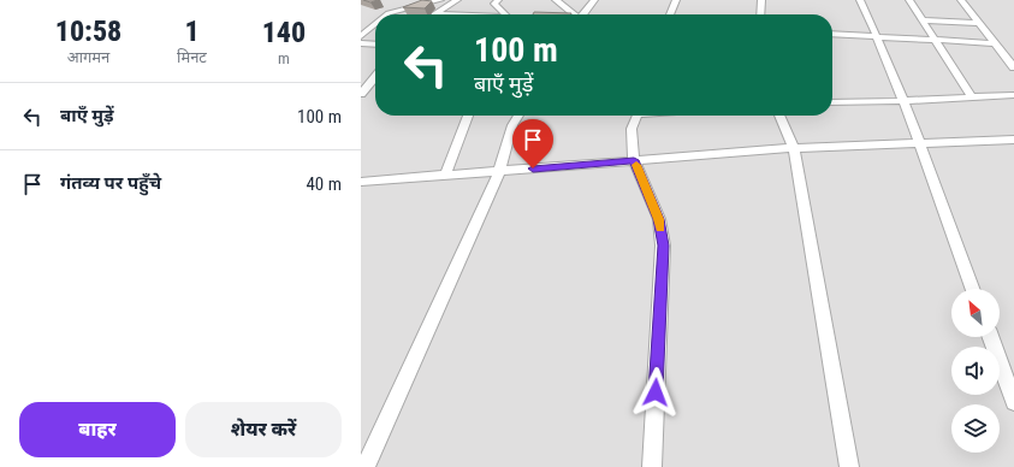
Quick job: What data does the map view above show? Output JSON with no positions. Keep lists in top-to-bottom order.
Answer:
{
  "north": "top left",
  "page": {
    "eta": [
      "10:58",
      "आगमन",
      "1",
      "मिनट",
      "140",
      "m"
    ],
    "turn": ["100 m", "बाएँ मुड़ें"],
    "list": [
      {
        "name": "बाएँ मुड़ें",
        "value": "100 m"
      },
      {
        "name": "गंतव्य पर पहुँचे",
        "value": "40 m"
      }
    ],
    "buttons": ["बाहर", "शेयर करें"]
  }
}
